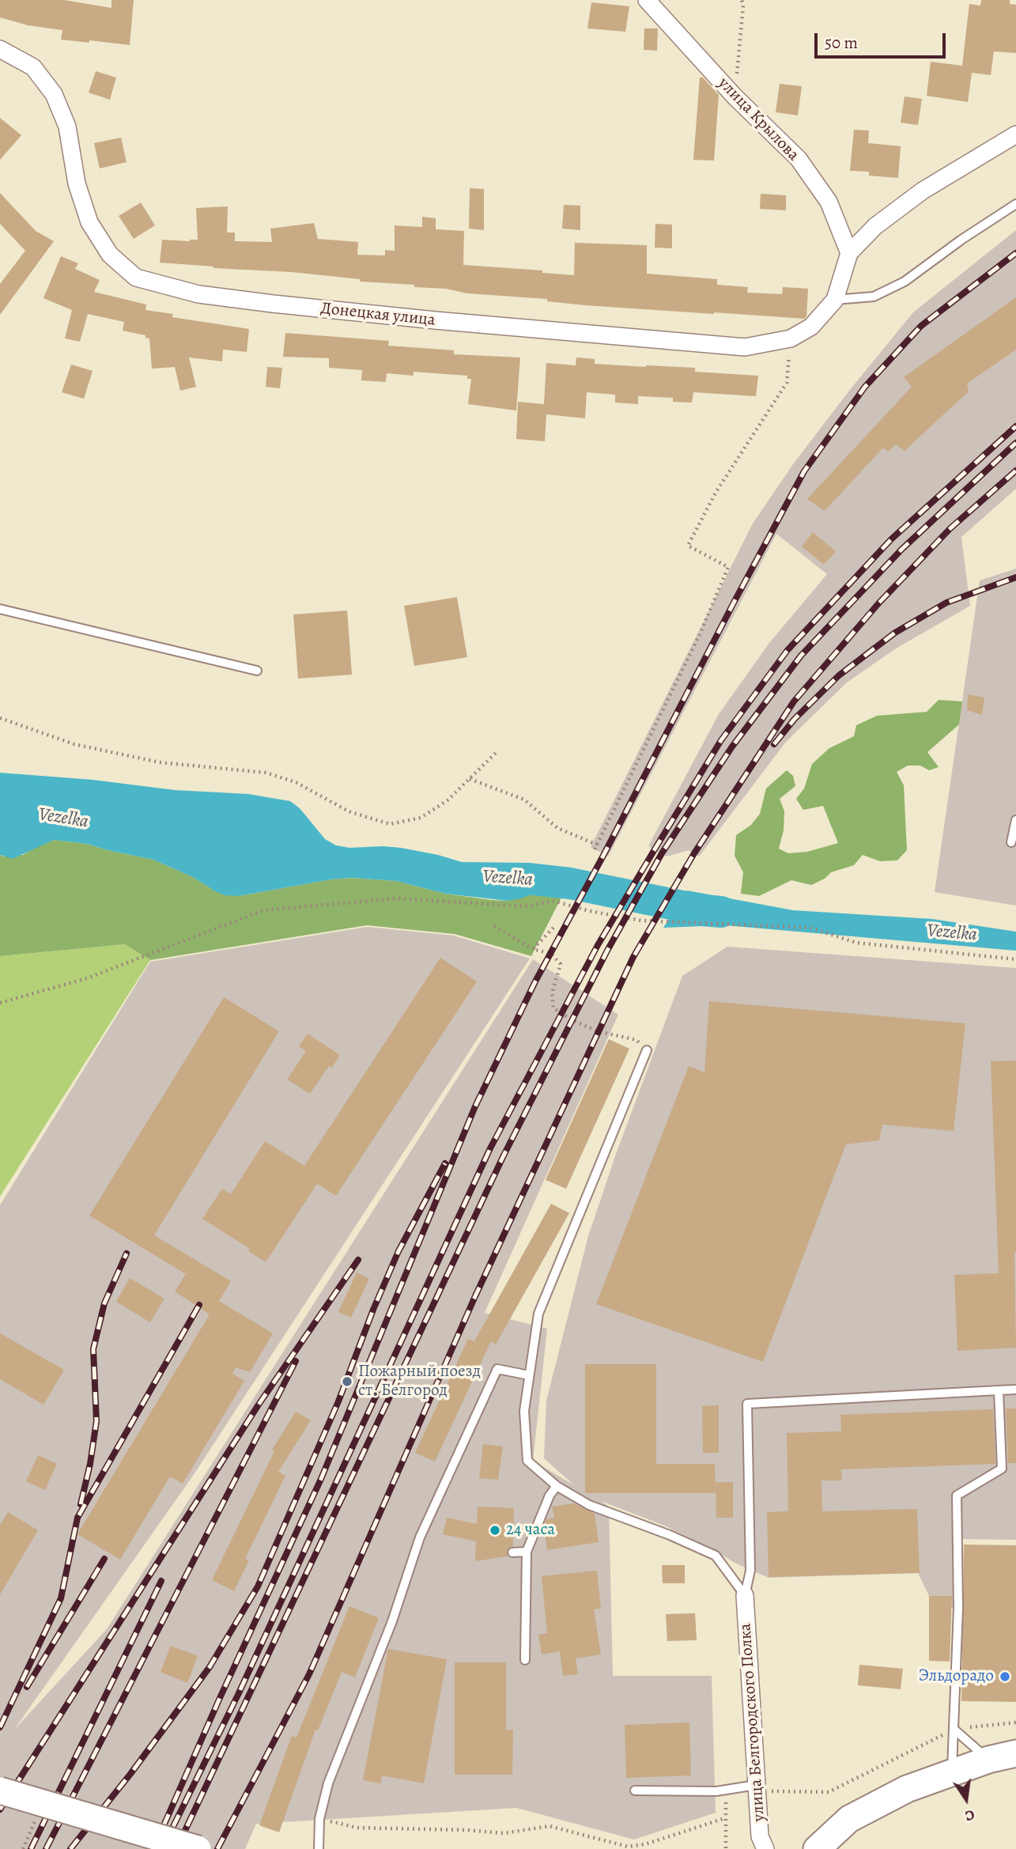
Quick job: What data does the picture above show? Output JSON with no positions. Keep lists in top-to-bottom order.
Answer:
{
  "streets": {
    "street": ["улица Крылова", "Донецкая улица", "улица Белгородского Полка"]
  },
  "crossings": [
    ["улица Крылова", "Донецкая улица"]
  ],
  "water": ["Vezelka"],
  "places": ["Пожарный поезд ст. Белгород", "24 часа", "Эльдорадо"],
  "scale_bar": "50 m",
  "north": "bottom"
}
